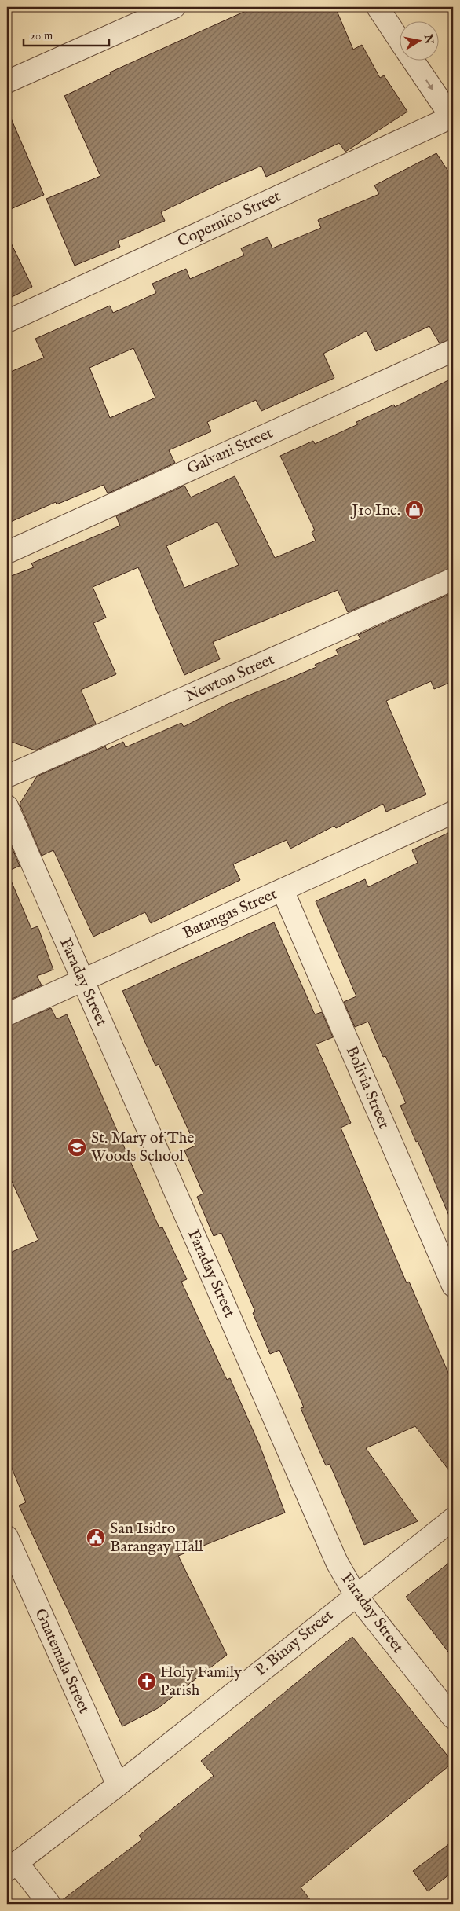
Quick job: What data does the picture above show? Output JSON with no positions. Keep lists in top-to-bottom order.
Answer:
{
  "streets": {
    "street": [
      "Copernico Street",
      "Galvani Street",
      "Newton Street",
      "Batangas Street",
      "Faraday Street",
      "Bolivia Street",
      "P. Binay Street",
      "Guatemala Street"
    ]
  },
  "crossings": [
    ["Batangas Street", "Faraday Street"],
    ["Batangas Street", "Bolivia Street"],
    ["Faraday Street", "P. Binay Street"],
    ["P. Binay Street", "Guatemala Street"]
  ],
  "places": {
    "shop": ["J10 Inc."],
    "school or university": ["St. Mary of The Woods School"],
    "public building": ["San Isidro Barangay Hall"],
    "church": ["Holy Family Parish"]
  },
  "scale_bar": "20 m",
  "north": "right"
}
